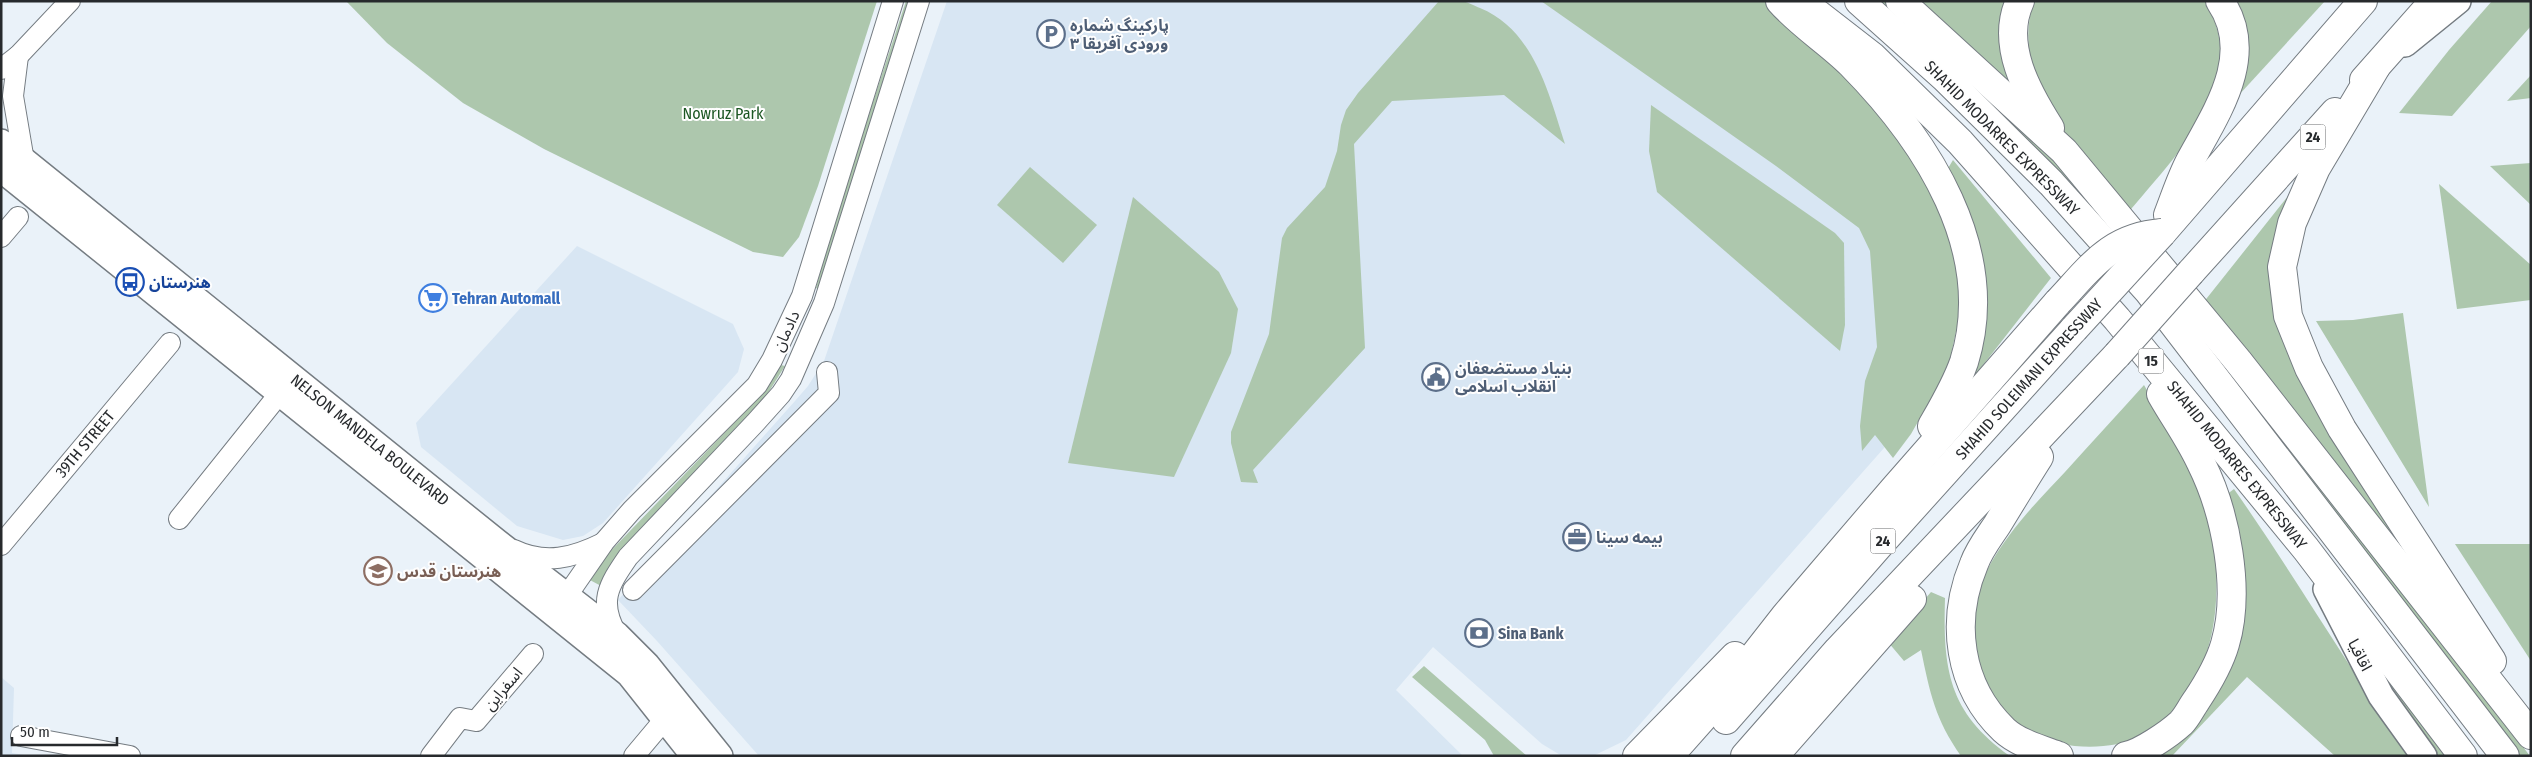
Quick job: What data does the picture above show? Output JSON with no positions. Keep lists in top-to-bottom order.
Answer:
{
  "streets": {
    "highway": [
      "24",
      "SHAHID MODARRES EXPRESSWAY",
      "15",
      "SHAHID SOLEIMANI EXPRESSWAY"
    ],
    "main road": ["NELSON MANDELA BOULEVARD", "اقاقیا"],
    "street": ["دادمان", "39TH STREET", "اسفراین"]
  },
  "crossings": [
    ["SHAHID MODARRES EXPRESSWAY", "اقاقیا"],
    ["دادمان", "NELSON MANDELA BOULEVARD"]
  ],
  "parks": ["Nowruz Park"],
  "places": {
    "parking": ["پارکینگ شماره ۳ ورودی آفریقا"],
    "bus stop": ["هنرستان"],
    "supermarket": ["Tehran Automall"],
    "public building": ["بنیاد مستضعفان انقلاب اسلامی"],
    "office": ["بیمه سینا"],
    "school or university": ["هنرستان قدس"],
    "bank": ["Sina Bank"]
  },
  "scale_bar": "50 m"
}
